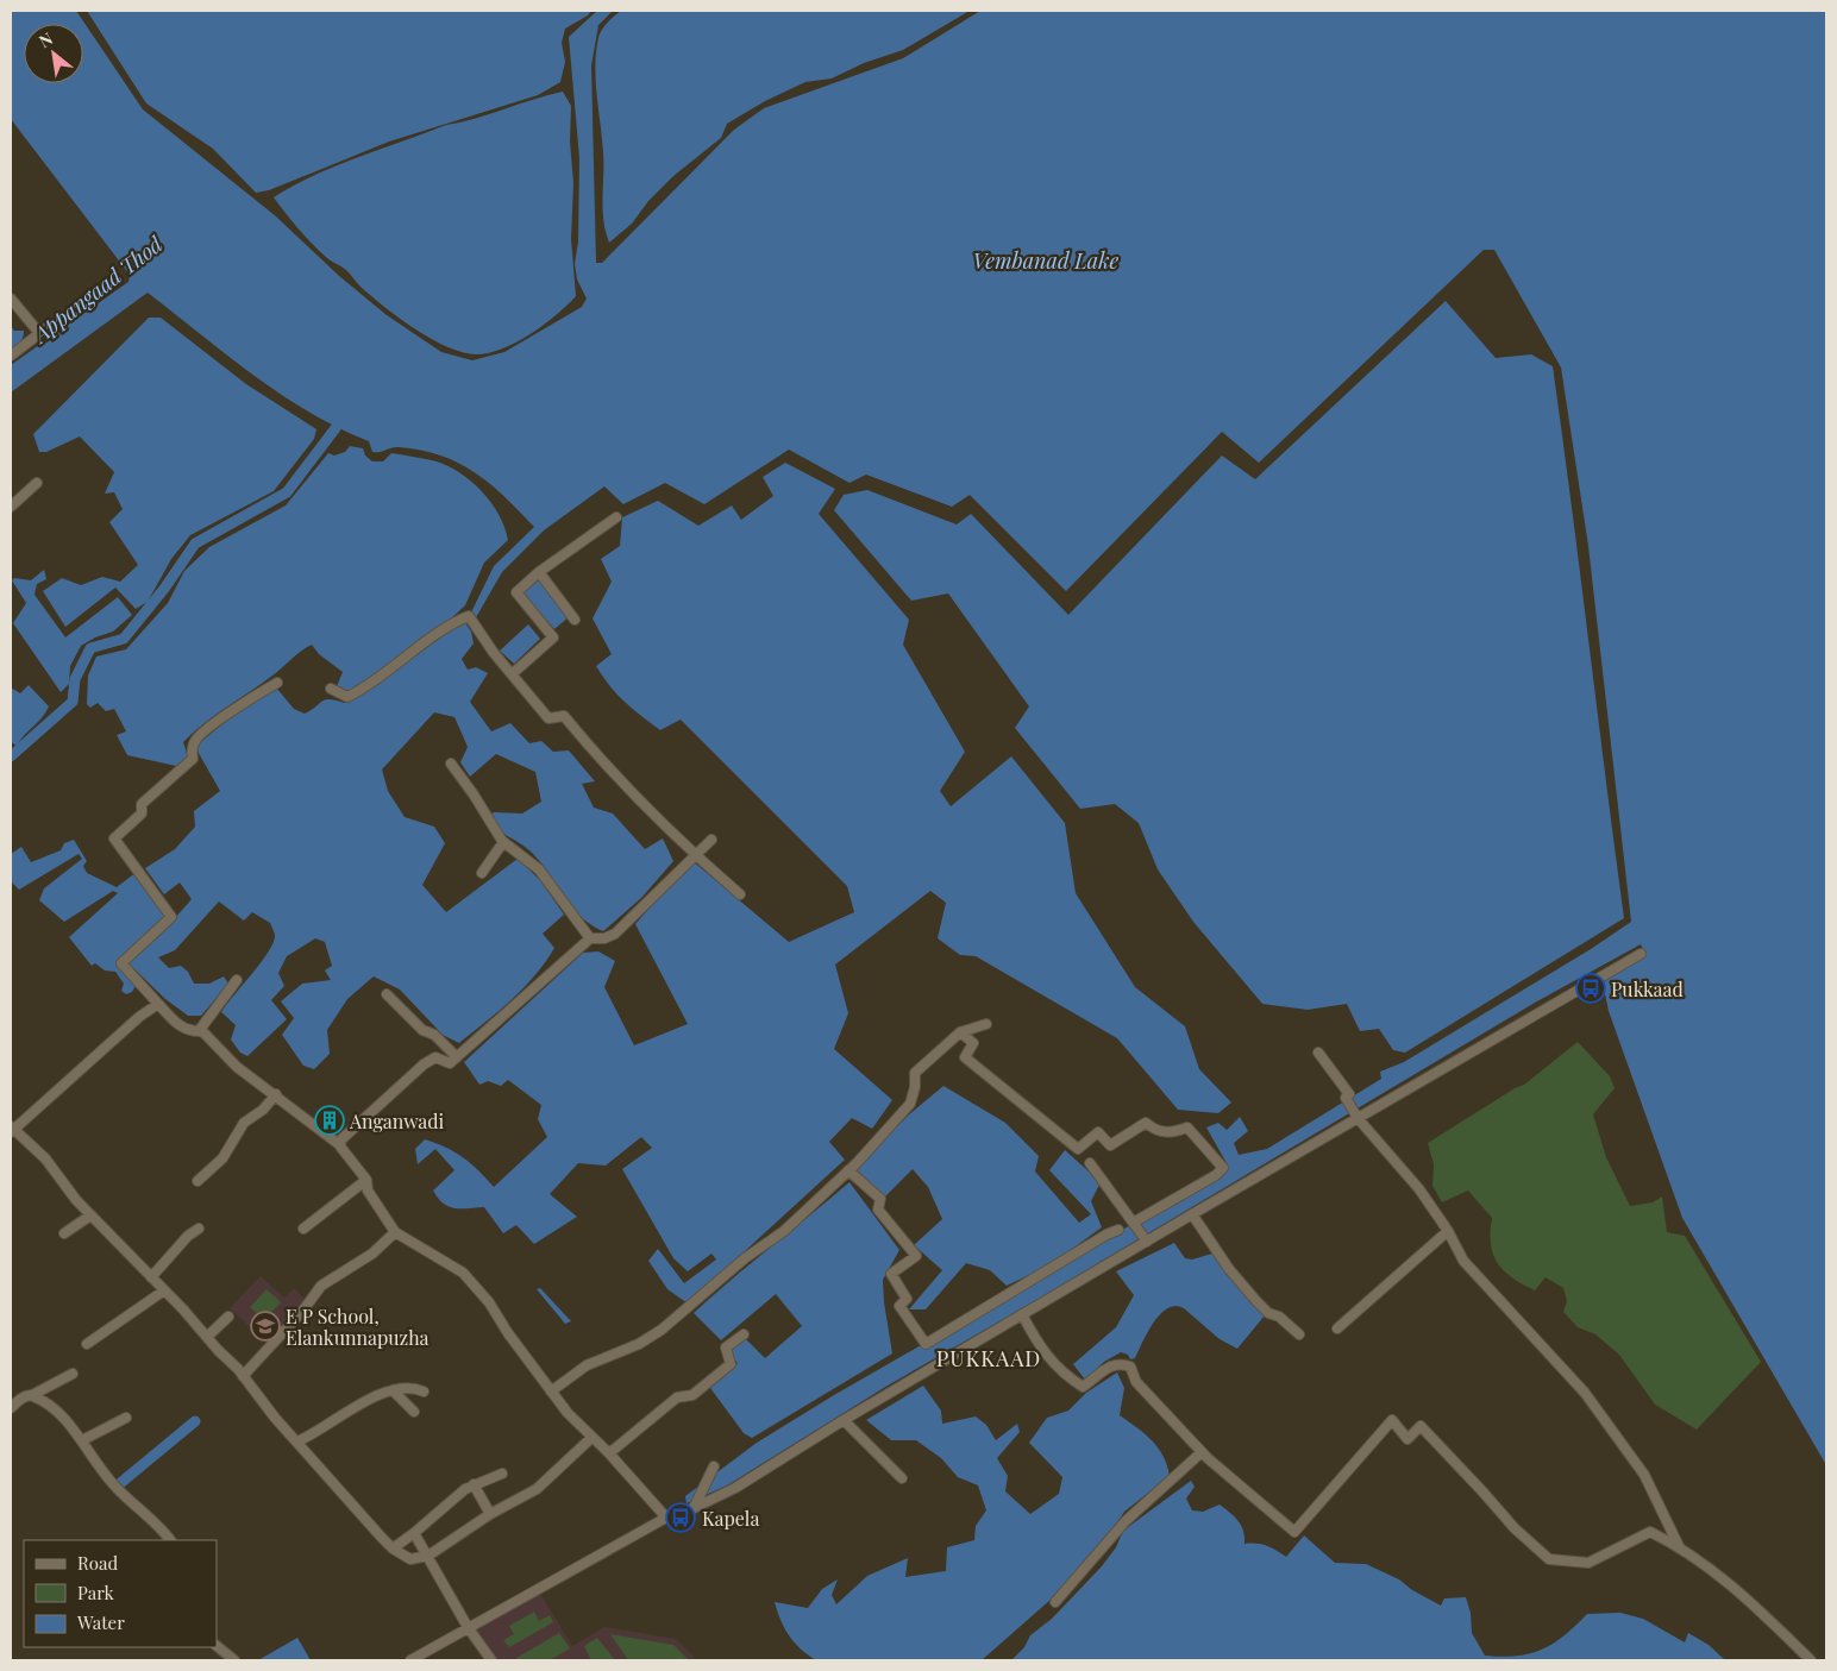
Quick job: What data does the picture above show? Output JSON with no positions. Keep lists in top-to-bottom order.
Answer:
{
  "districts": ["PUKKAAD"],
  "water": ["Vembanad Lake", "Appangaad Thod"],
  "places": {
    "bus stop": ["Pukkaad", "Kapela"],
    "building": ["Anganwadi"],
    "school or university": ["E P School, Elankunnapuzha"]
  },
  "legend": ["Road", "Park", "Water"],
  "north": "top left"
}
